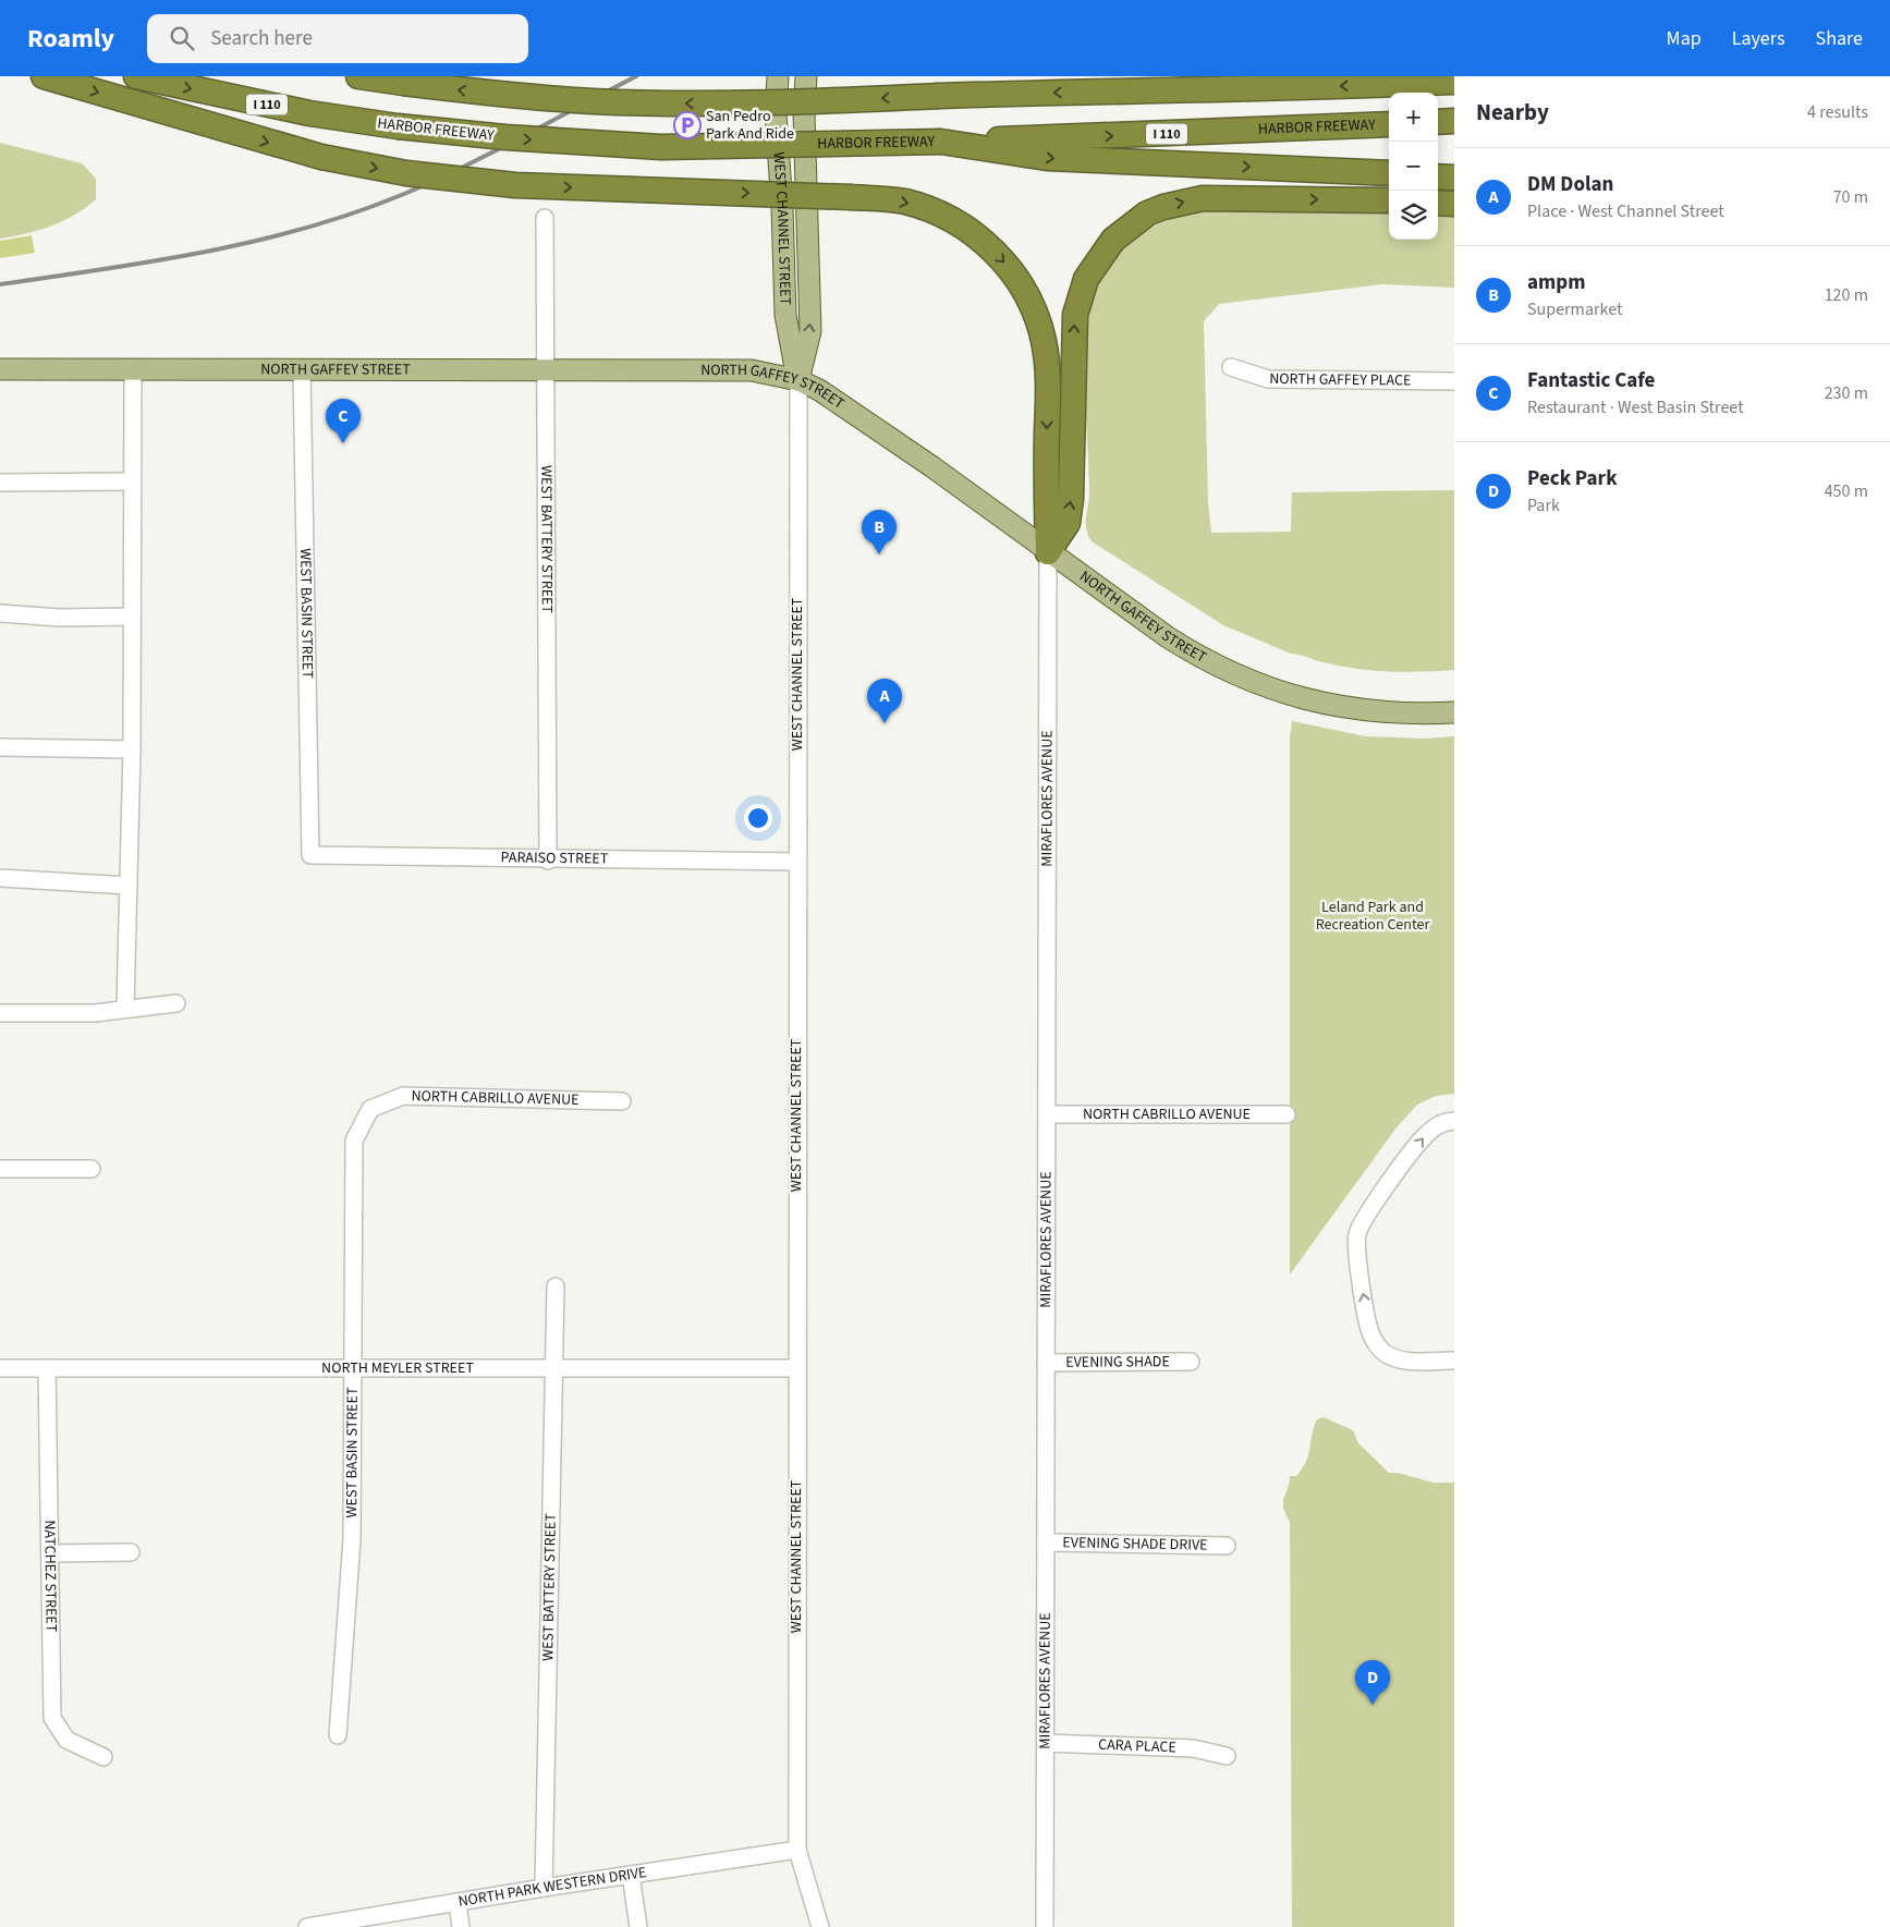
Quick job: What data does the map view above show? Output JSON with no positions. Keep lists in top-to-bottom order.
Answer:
{
  "streets": {
    "highway": ["I 110", "HARBOR FREEWAY"],
    "main road": ["WEST CHANNEL STREET", "NORTH GAFFEY STREET"],
    "street": [
      "NORTH GAFFEY PLACE",
      "WEST BATTERY STREET",
      "WEST BASIN STREET",
      "MIRAFLORES AVENUE",
      "PARAISO STREET",
      "NORTH CABRILLO AVENUE",
      "EVENING SHADE",
      "NORTH MEYLER STREET",
      "EVENING SHADE DRIVE",
      "NATCHEZ STREET",
      "CARA PLACE",
      "NORTH PARK WESTERN DRIVE"
    ]
  },
  "crossings": [
    ["WEST CHANNEL STREET", "NORTH GAFFEY STREET"],
    ["WEST CHANNEL STREET", "PARAISO STREET"],
    ["WEST CHANNEL STREET", "NORTH MEYLER STREET"],
    ["WEST CHANNEL STREET", "NORTH PARK WESTERN DRIVE"],
    ["NORTH GAFFEY STREET", "WEST BATTERY STREET"],
    ["NORTH GAFFEY STREET", "WEST BASIN STREET"],
    ["NORTH GAFFEY STREET", "MIRAFLORES AVENUE"],
    ["WEST BATTERY STREET", "PARAISO STREET"],
    ["WEST BATTERY STREET", "NORTH MEYLER STREET"],
    ["WEST BATTERY STREET", "NORTH PARK WESTERN DRIVE"],
    ["WEST BASIN STREET", "PARAISO STREET"],
    ["WEST BASIN STREET", "NORTH CABRILLO AVENUE"],
    ["WEST BASIN STREET", "NORTH MEYLER STREET"],
    ["MIRAFLORES AVENUE", "NORTH CABRILLO AVENUE"],
    ["MIRAFLORES AVENUE", "EVENING SHADE"],
    ["MIRAFLORES AVENUE", "EVENING SHADE DRIVE"],
    ["MIRAFLORES AVENUE", "CARA PLACE"],
    ["NORTH MEYLER STREET", "NATCHEZ STREET"]
  ],
  "parks": ["Leland Park and Recreation Center"],
  "places": {
    "parking": ["San Pedro Park And Ride"]
  },
  "page": {
    "header": "Roamly",
    "search": "Search here",
    "nav": ["Map", "Layers", "Share"],
    "heading": ["Nearby", "4 results"],
    "map_buttons": ["+", "−"],
    "list": [
      {
        "mark": "A",
        "name": "DM Dolan",
        "note": "Place · West Channel Street",
        "value": "70 m"
      },
      {
        "mark": "B",
        "name": "ampm",
        "note": "Supermarket",
        "value": "120 m"
      },
      {
        "mark": "C",
        "name": "Fantastic Cafe",
        "note": "Restaurant · West Basin Street",
        "value": "230 m"
      },
      {
        "mark": "D",
        "name": "Peck Park",
        "note": "Park",
        "value": "450 m"
      }
    ],
    "pins": [
      "C",
      "B",
      "A",
      "D"
    ]
  }
}
